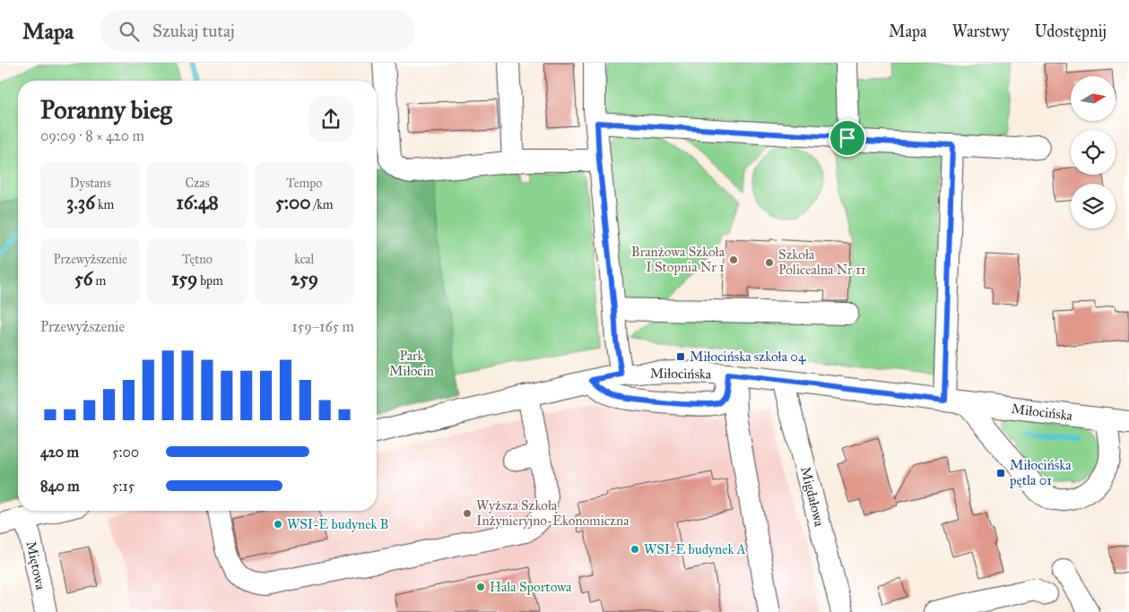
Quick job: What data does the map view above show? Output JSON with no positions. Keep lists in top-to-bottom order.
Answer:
{
  "streets": {
    "street": ["Miłocińska", "Migdałowa", "Miętowa"]
  },
  "crossings": [
    ["Miłocińska", "Migdałowa"]
  ],
  "parks": ["Park Miłocin"],
  "places": {
    "other": [
      "Branżowa Szkoła I Stopnia Nr 1",
      "Szkoła Policealna Nr 11",
      "Wyższa Szkoła Inżynieryjno-Ekonomiczna",
      "WSI-E budynek B",
      "WSI-E budynek A",
      "Hala Sportowa"
    ],
    "transit": ["Miłocińska szkoła 04", "Miłocińska pętla 01"]
  },
  "north": "right",
  "page": {
    "header": "Mapa",
    "search": "Szukaj tutaj",
    "nav": ["Mapa", "Warstwy", "Udostępnij"],
    "heading": ["Poranny bieg", "09:09 · 8 × 420 m"],
    "stats": [
      ["Dystans", "3.36 km"],
      ["Czas", "16:48"],
      ["Tempo", "5:00 /km"],
      ["Przewyższenie", "56 m"],
      ["Tętno", "159 bpm"],
      ["kcal", "259"]
    ],
    "chart": ["Przewyższenie", "159–165 m"],
    "list": [
      {
        "name": "420 m",
        "note": "5:00"
      },
      {
        "name": "840 m",
        "note": "5:15"
      }
    ]
  }
}
